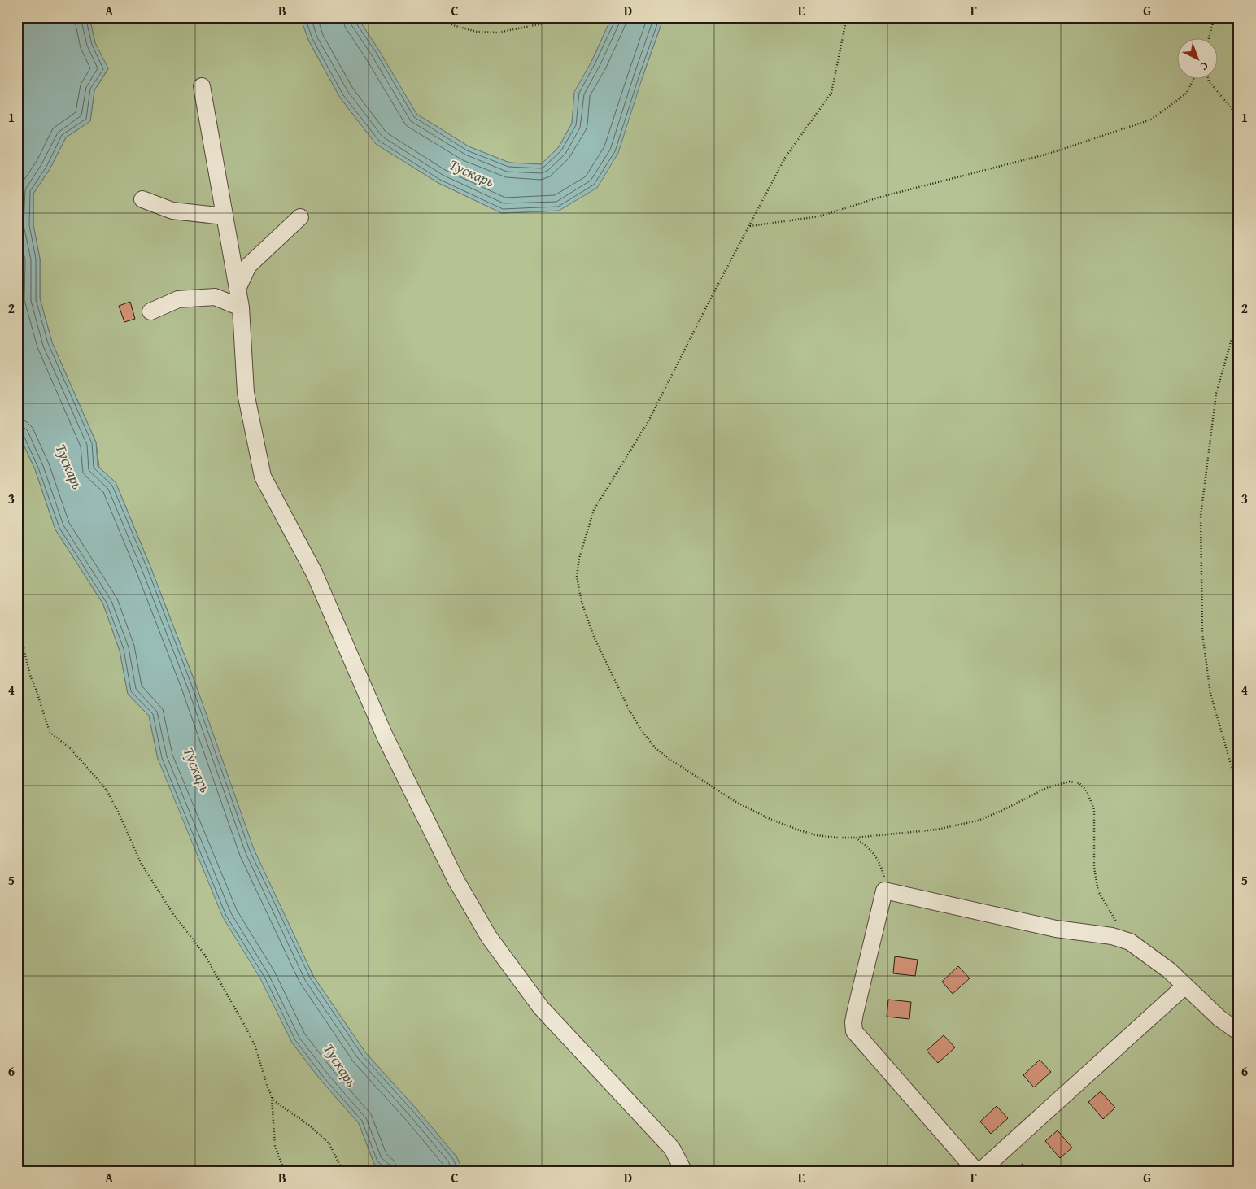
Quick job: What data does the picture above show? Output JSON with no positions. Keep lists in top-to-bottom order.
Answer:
{
  "water": ["Тускарь"],
  "north": "bottom right",
  "grid": {
    "columns": [
      "A",
      "B",
      "C",
      "D",
      "E",
      "F",
      "G"
    ],
    "rows": [
      "1",
      "2",
      "3",
      "4",
      "5",
      "6"
    ]
  }
}
